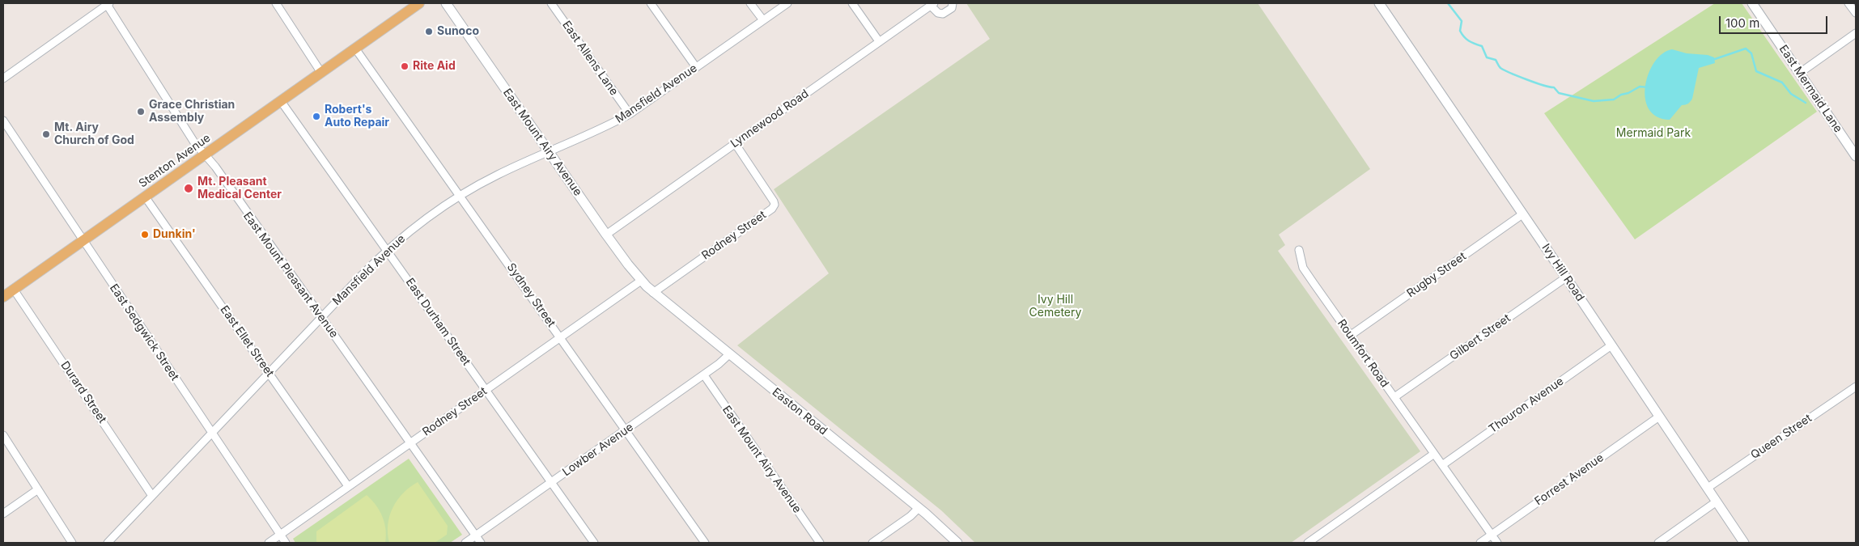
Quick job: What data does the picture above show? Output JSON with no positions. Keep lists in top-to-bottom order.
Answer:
{
  "streets": {
    "main road": [
      "East Mermaid Lane",
      "East Mount Airy Avenue",
      "Stenton Avenue",
      "Ivy Hill Road",
      "Easton Road"
    ],
    "street": [
      "East Allens Lane",
      "Mansfield Avenue",
      "Lynnewood Road",
      "Rodney Street",
      "East Mount Pleasant Avenue",
      "Rugby Street",
      "Sydney Street",
      "East Durham Street",
      "East Sedgwick Street",
      "Gilbert Street",
      "East Ellet Street",
      "Roumfort Road",
      "Durard Street",
      "Thouron Avenue",
      "Queen Street",
      "Lowber Avenue",
      "Forrest Avenue"
    ]
  },
  "crossings": [
    ["East Allens Lane", "Mansfield Avenue"],
    ["Mansfield Avenue", "East Mount Airy Avenue"],
    ["Mansfield Avenue", "East Mount Pleasant Avenue"],
    ["Mansfield Avenue", "Sydney Street"],
    ["Mansfield Avenue", "East Durham Street"],
    ["Mansfield Avenue", "East Sedgwick Street"],
    ["Mansfield Avenue", "East Ellet Street"],
    ["Mansfield Avenue", "Durard Street"],
    ["Lynnewood Road", "East Mount Airy Avenue"],
    ["Lynnewood Road", "Rodney Street"],
    ["East Mount Airy Avenue", "Rodney Street"],
    ["East Mount Airy Avenue", "Easton Road"],
    ["East Mount Airy Avenue", "Lowber Avenue"],
    ["Stenton Avenue", "East Mount Pleasant Avenue"],
    ["Stenton Avenue", "Sydney Street"],
    ["Stenton Avenue", "East Durham Street"],
    ["Stenton Avenue", "East Sedgwick Street"],
    ["Stenton Avenue", "East Ellet Street"],
    ["Stenton Avenue", "Durard Street"],
    ["Rodney Street", "East Mount Pleasant Avenue"],
    ["Rodney Street", "Sydney Street"],
    ["Rodney Street", "East Durham Street"],
    ["Rodney Street", "East Sedgwick Street"],
    ["Rodney Street", "East Ellet Street"],
    ["Rodney Street", "Easton Road"],
    ["Ivy Hill Road", "Rugby Street"],
    ["Ivy Hill Road", "Gilbert Street"],
    ["Ivy Hill Road", "Thouron Avenue"],
    ["Ivy Hill Road", "Queen Street"],
    ["Ivy Hill Road", "Forrest Avenue"],
    ["East Mount Pleasant Avenue", "Lowber Avenue"],
    ["Rugby Street", "Roumfort Road"],
    ["Sydney Street", "Lowber Avenue"],
    ["East Durham Street", "Lowber Avenue"],
    ["Gilbert Street", "Roumfort Road"],
    ["Roumfort Road", "Thouron Avenue"],
    ["Easton Road", "Lowber Avenue"]
  ],
  "parks": ["Mermaid Park", "Ivy Hill Cemetery"],
  "places": [
    "Sunoco",
    "Rite Aid",
    "Grace Christian Assembly",
    "Robert's Auto Repair",
    "Mt. Airy Church of God",
    "Mt. Pleasant Medical Center",
    "Dunkin'"
  ],
  "scale_bar": "100 m"
}
